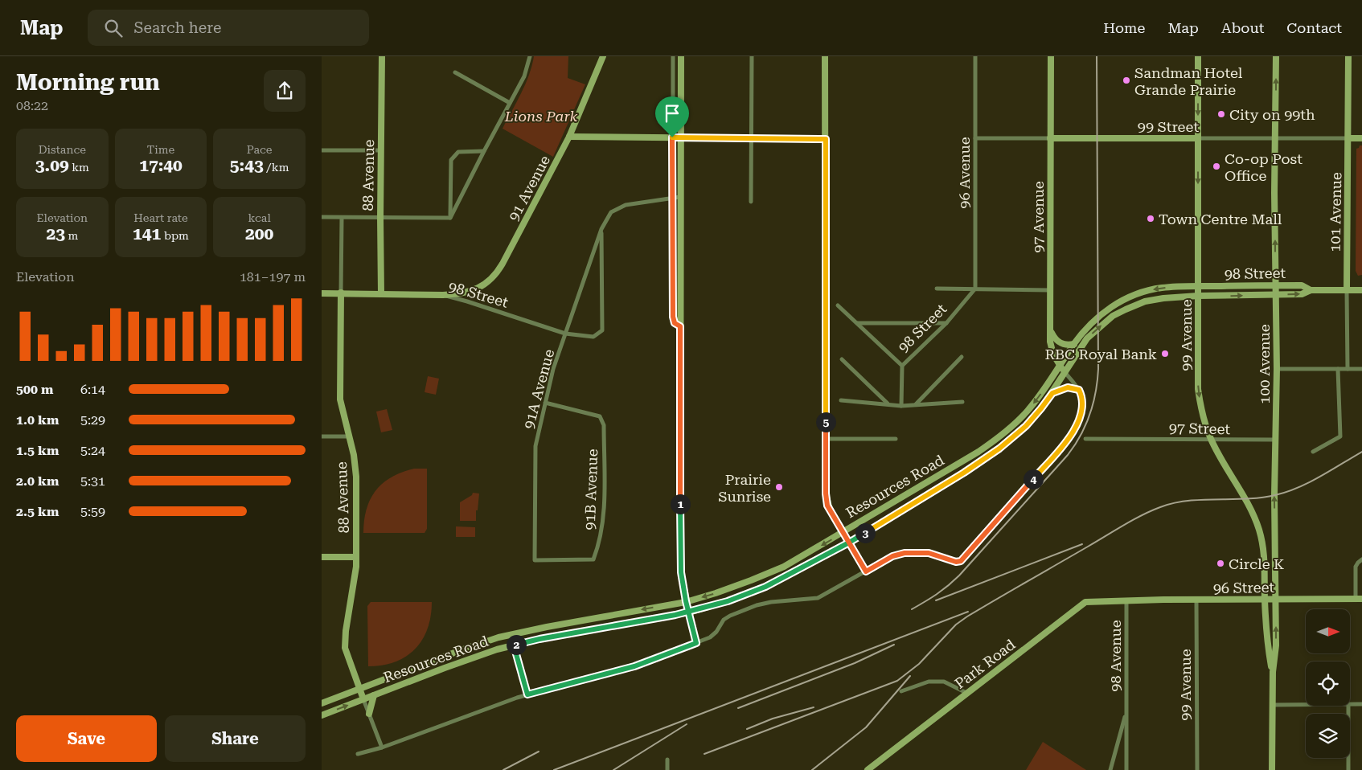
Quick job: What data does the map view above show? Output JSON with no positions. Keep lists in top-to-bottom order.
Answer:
{
  "streets": {
    "main road": [
      "99 Street",
      "88 Avenue",
      "91 Avenue",
      "101 Avenue",
      "97 Avenue",
      "98 Street",
      "99 Avenue",
      "100 Avenue",
      "Resources Road",
      "96 Street",
      "Park Road"
    ],
    "street": [
      "96 Avenue",
      "91A Avenue",
      "97 Street",
      "91B Avenue",
      "98 Avenue"
    ]
  },
  "crossings": [
    ["99 Street", "96 Avenue"],
    ["99 Street", "101 Avenue"],
    ["99 Street", "97 Avenue"],
    ["99 Street", "99 Avenue"],
    ["99 Street", "100 Avenue"],
    ["96 Avenue", "98 Street"],
    ["88 Avenue", "98 Street"],
    ["88 Avenue", "Resources Road"],
    ["91 Avenue", "98 Street"],
    ["101 Avenue", "98 Street"],
    ["97 Avenue", "98 Street"],
    ["97 Avenue", "Resources Road"],
    ["98 Street", "99 Avenue"],
    ["98 Street", "100 Avenue"],
    ["98 Street", "91A Avenue"],
    ["98 Street", "Resources Road"],
    ["99 Avenue", "100 Avenue"],
    ["99 Avenue", "97 Street"],
    ["99 Avenue", "Resources Road"],
    ["99 Avenue", "96 Street"],
    ["100 Avenue", "97 Street"],
    ["100 Avenue", "96 Street"],
    ["91A Avenue", "91B Avenue"],
    ["96 Street", "98 Avenue"],
    ["96 Street", "Park Road"],
    ["98 Avenue", "Park Road"]
  ],
  "one_way": ["99 Avenue", "100 Avenue"],
  "parks": ["Lions Park"],
  "places": [
    "Sandman Hotel Grande Prairie",
    "City on 99th",
    "Co-op Post Office",
    "Town Centre Mall",
    "RBC Royal Bank",
    "Prairie Sunrise",
    "Circle K"
  ],
  "north": "right",
  "page": {
    "header": "Map",
    "search": "Search here",
    "nav": [
      "Home",
      "Map",
      "About",
      "Contact"
    ],
    "heading": ["Morning run", "08:22"],
    "stats": [
      ["Distance", "3.09 km"],
      ["Time", "17:40"],
      ["Pace", "5:43 /km"],
      ["Elevation", "23 m"],
      ["Heart rate", "141 bpm"],
      ["kcal", "200"]
    ],
    "chart": ["Elevation", "181–197 m"],
    "list": [
      {
        "name": "500 m",
        "note": "6:14"
      },
      {
        "name": "1.0 km",
        "note": "5:29"
      },
      {
        "name": "1.5 km",
        "note": "5:24"
      },
      {
        "name": "2.0 km",
        "note": "5:31"
      },
      {
        "name": "2.5 km",
        "note": "5:59"
      }
    ],
    "pins": [
      "5",
      "4",
      "1",
      "3",
      "2"
    ],
    "buttons": ["Save", "Share"]
  }
}
